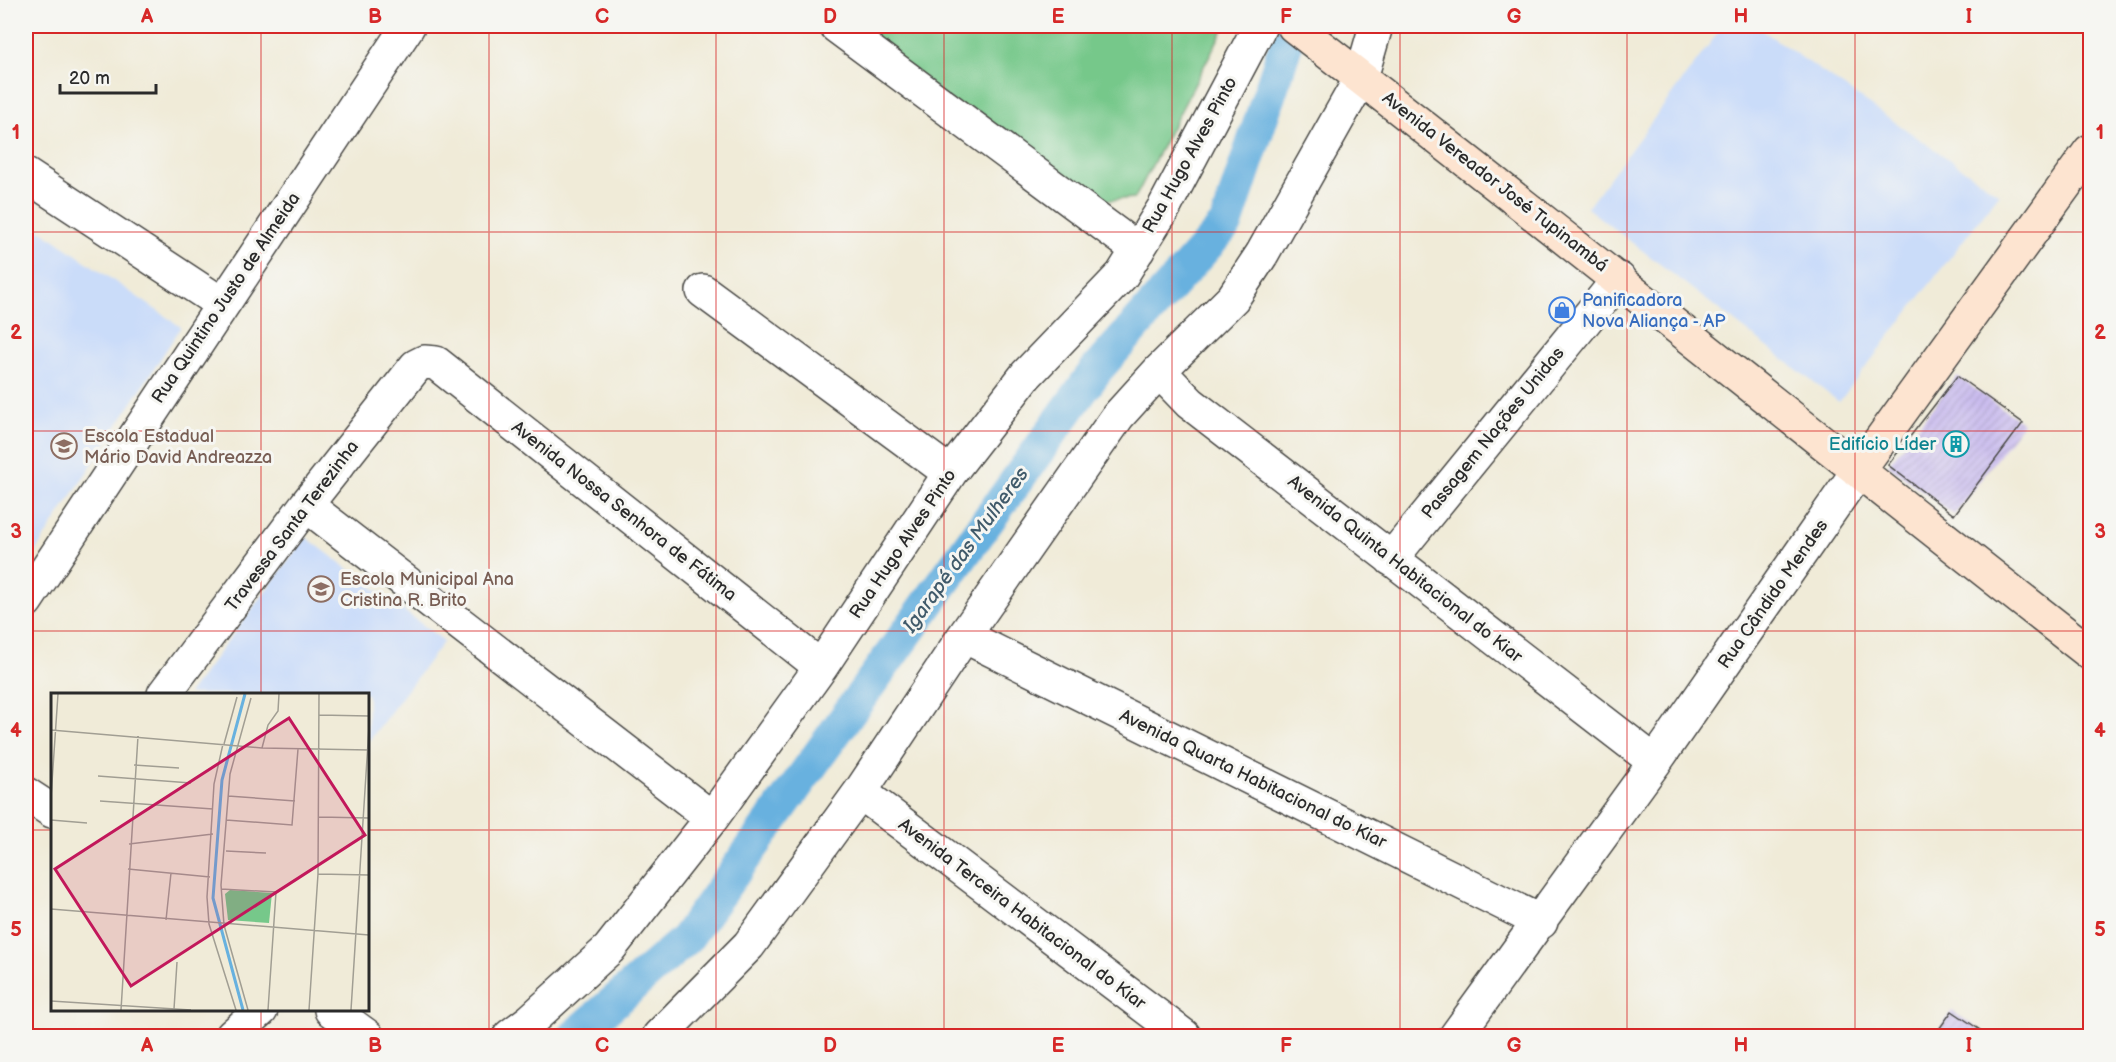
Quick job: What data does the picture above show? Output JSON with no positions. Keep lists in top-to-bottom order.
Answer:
{
  "streets": {
    "street": [
      "Rua Hugo Alves Pinto",
      "Avenida Vereador José Tupinambá",
      "Rua Quintino Justo de Almeida",
      "Passagem Nações Unidas",
      "Avenida Nossa Senhora de Fátima",
      "Travessa Santa Terezinha",
      "Avenida Quinta Habitacional do Kiar",
      "Rua Cândido Mendes",
      "Avenida Quarta Habitacional do Kiar",
      "Avenida Terceira Habitacional do Kiar"
    ]
  },
  "crossings": [
    ["Rua Hugo Alves Pinto", "Avenida Nossa Senhora de Fátima"],
    ["Avenida Vereador José Tupinambá", "Passagem Nações Unidas"],
    ["Avenida Vereador José Tupinambá", "Rua Cândido Mendes"],
    ["Passagem Nações Unidas", "Avenida Quinta Habitacional do Kiar"],
    ["Avenida Nossa Senhora de Fátima", "Travessa Santa Terezinha"],
    ["Avenida Quinta Habitacional do Kiar", "Rua Cândido Mendes"],
    ["Rua Cândido Mendes", "Avenida Quarta Habitacional do Kiar"]
  ],
  "water": ["Igarapé das Mulheres"],
  "places": {
    "shop": ["Panificadora Nova Aliança - AP"],
    "building": ["Edifício Líder"],
    "school or university": ["Escola Estadual Mário David Andreazza", "Escola Municipal Ana Cristina R. Brito"]
  },
  "scale_bar": "20 m",
  "grid": {
    "columns": [
      "A",
      "B",
      "C",
      "D",
      "E",
      "F",
      "G",
      "H",
      "I"
    ],
    "rows": [
      "1",
      "2",
      "3",
      "4",
      "5"
    ]
  }
}
